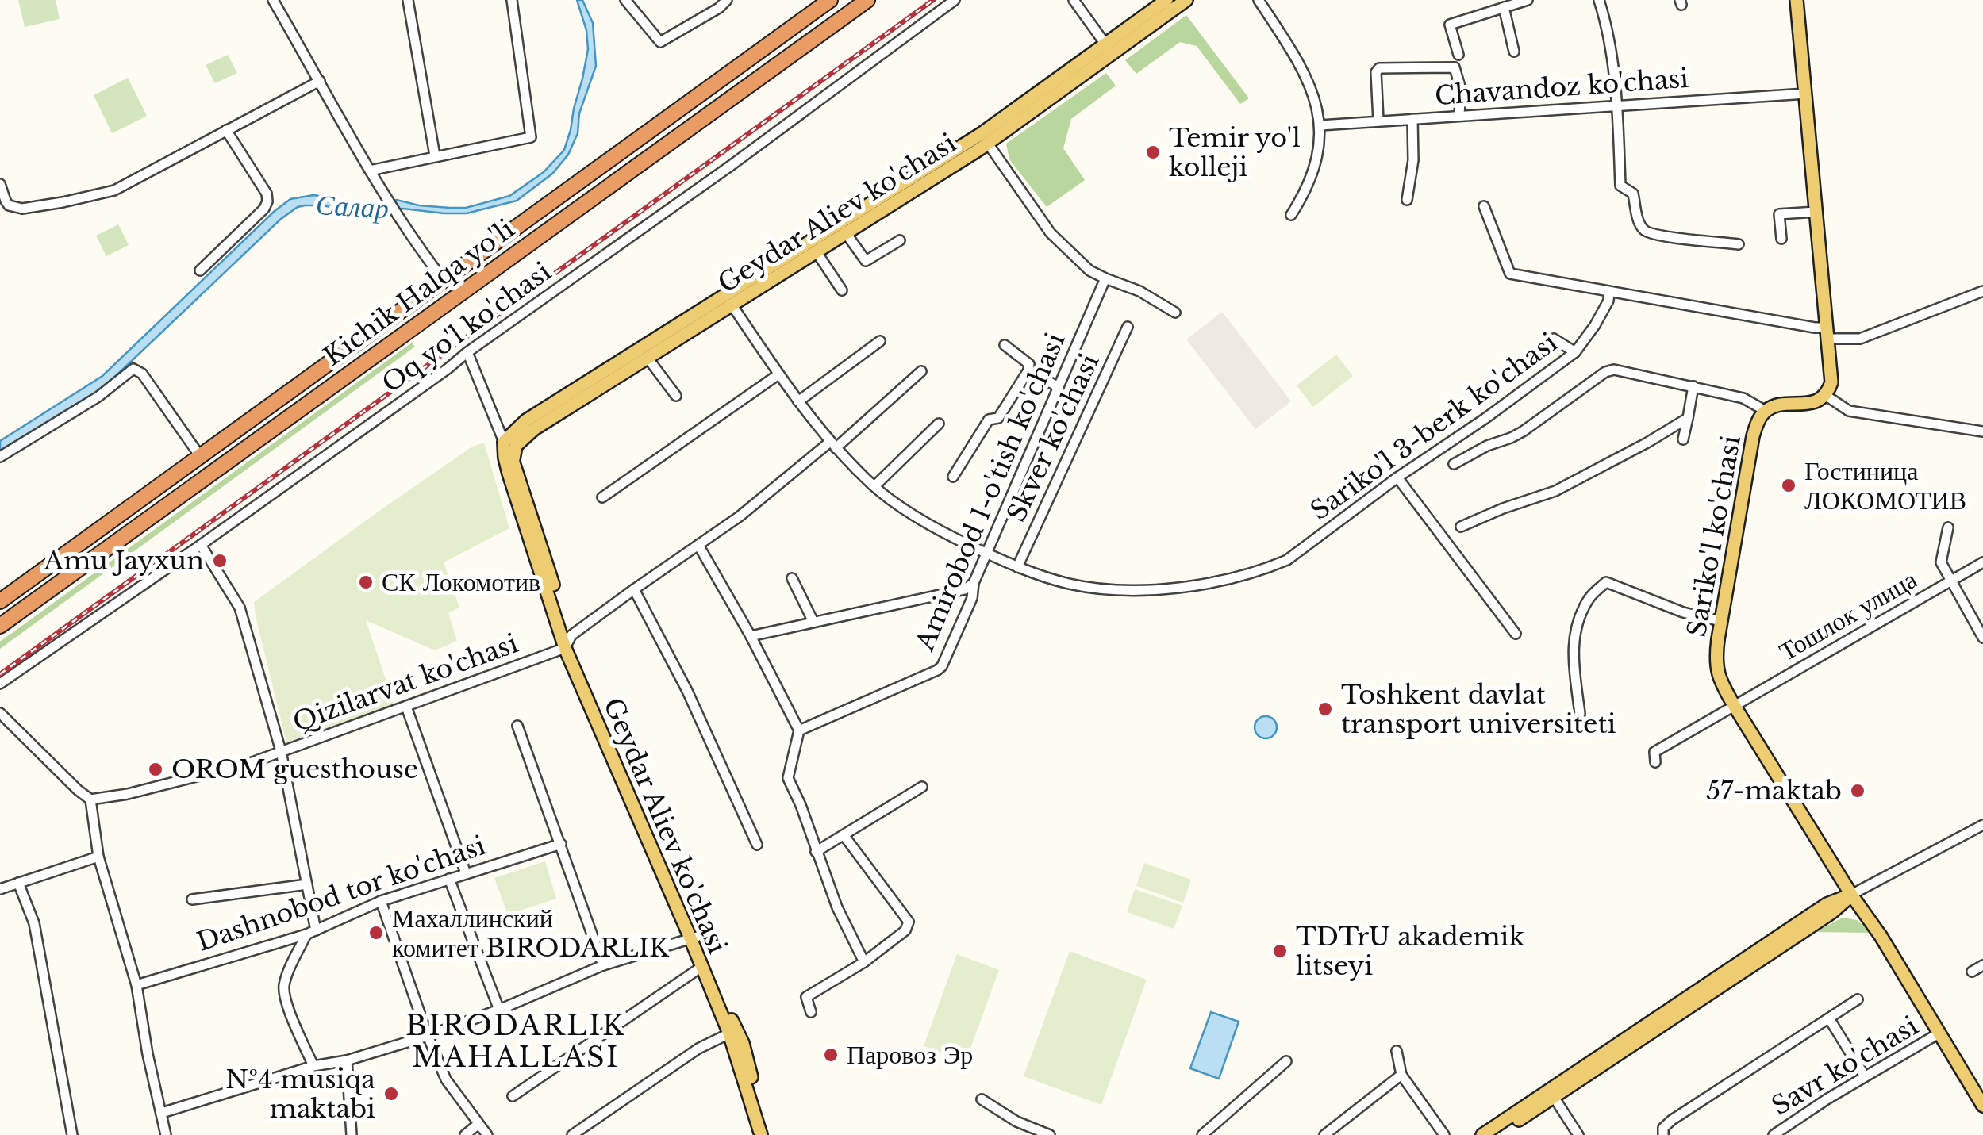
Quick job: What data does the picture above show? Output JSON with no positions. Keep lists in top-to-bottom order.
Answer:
{
  "streets": {
    "highway": ["Kichik Halqa yo'li"],
    "main road": ["Geydar Aliev ko'chasi", "Sariko'l ko'chasi"],
    "street": [
      "Chavandoz ko'chasi",
      "Oq yo'l ko'chasi",
      "Sariko'l 3-berk ko'chasi",
      "Skver ko'chasi",
      "Amirobod 1-o'tish ko'chasi",
      "Тошлок улица",
      "Qizilarvat ko'chasi",
      "Dashnobod tor ko'chasi",
      "Savr ko'chasi"
    ]
  },
  "crossings": [
    ["Geydar Aliev ko'chasi", "Oq yo'l ko'chasi"],
    ["Geydar Aliev ko'chasi", "Sariko'l 3-berk ko'chasi"],
    ["Geydar Aliev ko'chasi", "Qizilarvat ko'chasi"],
    ["Sariko'l 3-berk ko'chasi", "Skver ko'chasi"],
    ["Sariko'l 3-berk ko'chasi", "Amirobod 1-o'tish ko'chasi"],
    ["Sariko'l 3-berk ko'chasi", "Qizilarvat ko'chasi"],
    ["Sariko'l ko'chasi", "Тошлок улица"],
    ["Sariko'l ko'chasi", "Savr ko'chasi"]
  ],
  "districts": ["BIRODARLIK MAHALLASI"],
  "water": ["Салар"],
  "places": [
    "Temir yo'l kolleji",
    "Гостиница ЛОКОМОТИВ",
    "Amu Jayxun",
    "СК Локомотив",
    "Toshkent davlat transport universiteti",
    "OROM guesthouse",
    "57-maktab",
    "Махаллинский комитет BIRODARLIK",
    "TDTrU akademik litseyi",
    "Паровоз Эр",
    "№4 musiqa maktabi"
  ]
}
